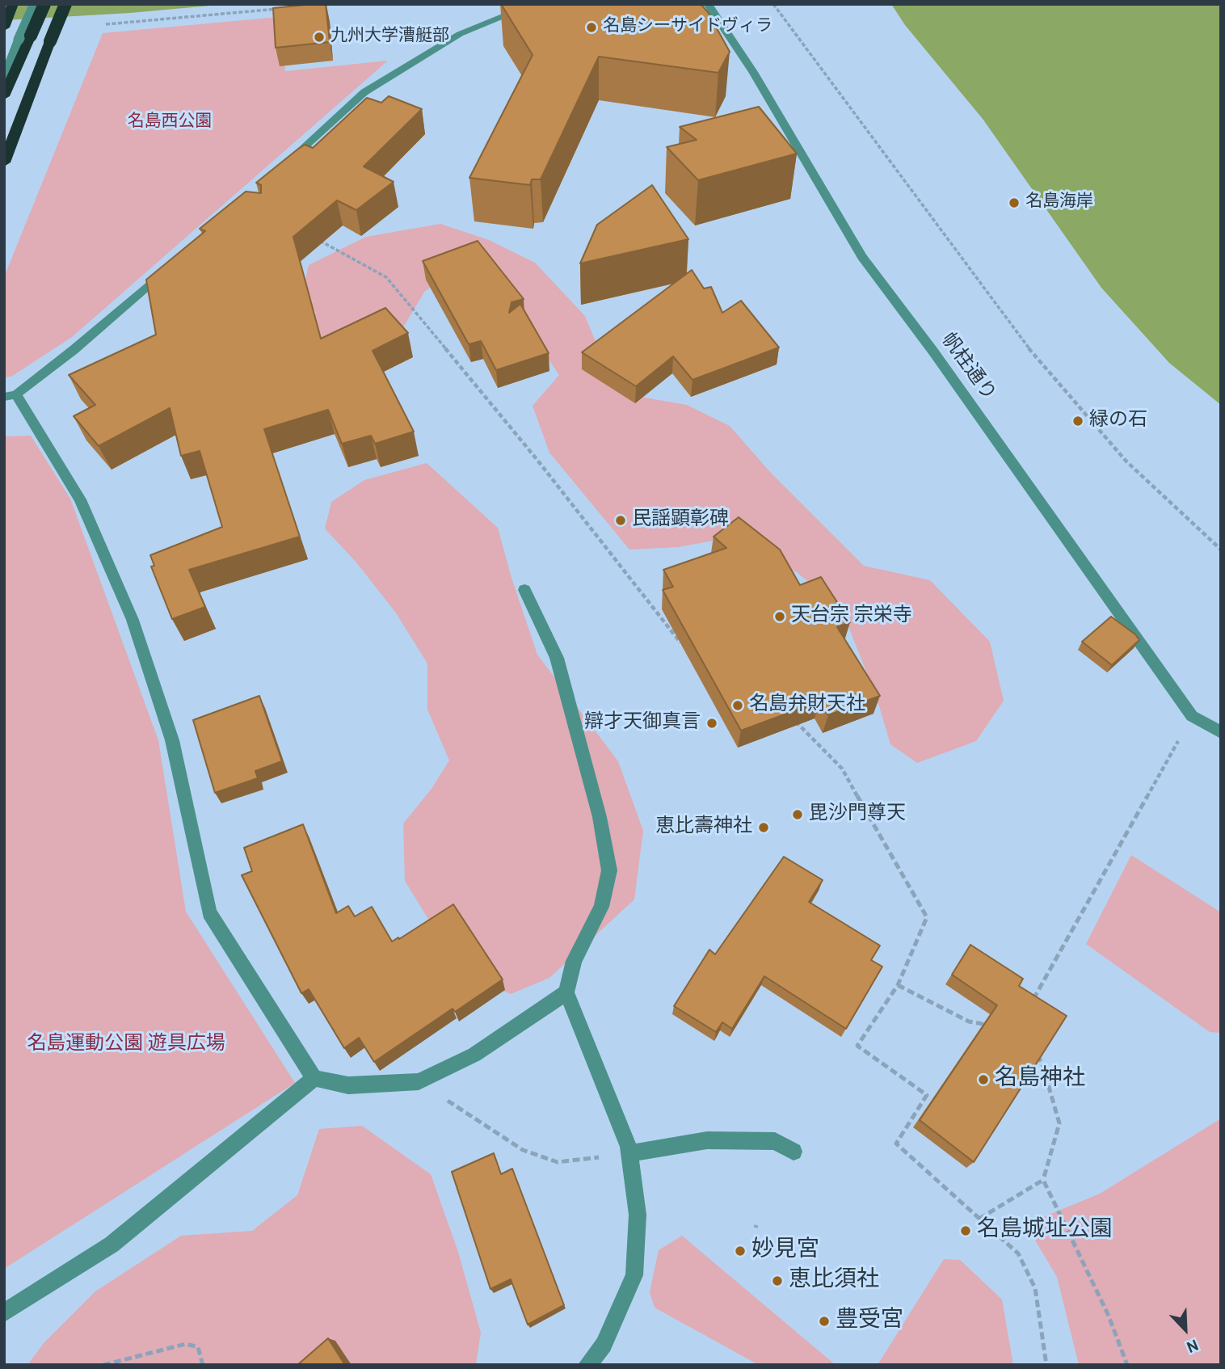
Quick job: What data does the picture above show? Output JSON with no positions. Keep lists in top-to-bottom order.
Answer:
{
  "streets": {
    "street": ["帆柱通り"]
  },
  "parks": ["名島西公園", "名島運動公園 遊具広場"],
  "places": [
    "名島シーサイドヴィラ",
    "九州大学漕艇部",
    "名島海岸",
    "緑の石",
    "民謡顕彰碑",
    "天台宗 宗栄寺",
    "名島弁財天社",
    "辯才天御真言",
    "毘沙門尊天",
    "恵比壽神社",
    "名島神社",
    "名島城址公園",
    "妙見宮",
    "恵比須社",
    "豊受宮"
  ],
  "north": "bottom right"
}
